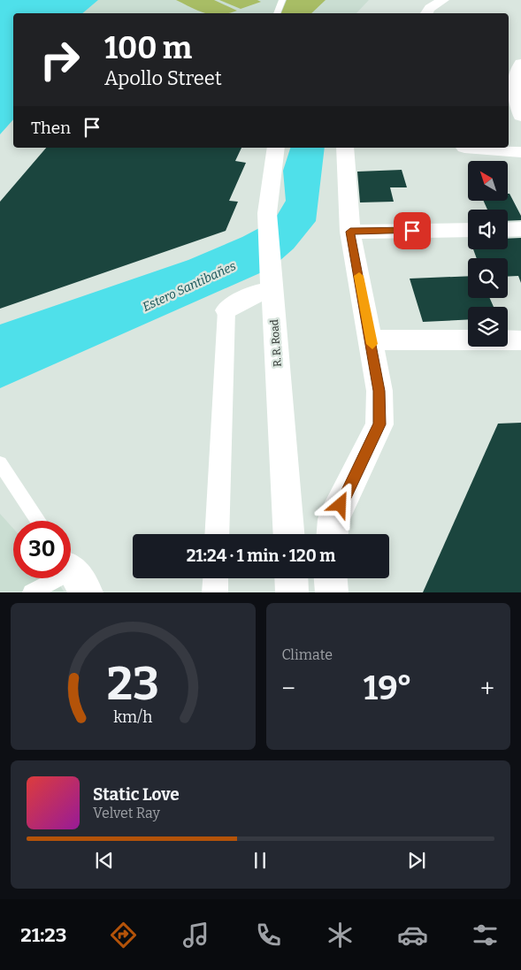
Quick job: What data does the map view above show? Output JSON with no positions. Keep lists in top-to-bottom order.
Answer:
{
  "streets": {
    "street": ["R. R. Road"]
  },
  "water": ["Estero Santibañes"],
  "north": "top left",
  "page": {
    "turn": ["100 m", "Apollo Street"],
    "then": "Then",
    "limit": "30",
    "trip": "21:24 · 1 min · 120 m",
    "tile": "Climate",
    "heat": ["−", "19°", "+"],
    "song": ["Static Love", "Velvet Ray"],
    "tabs": "21:23",
    "gauge": ["23", "km/h"]
  }
}
